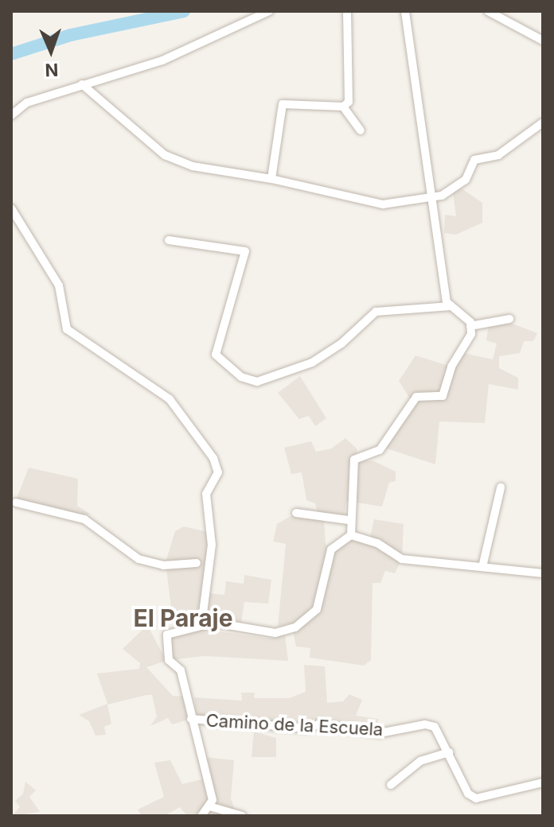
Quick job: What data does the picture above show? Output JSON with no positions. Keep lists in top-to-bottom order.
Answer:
{
  "streets": {
    "street": ["Camino de la Escuela"]
  },
  "districts": ["El Paraje"],
  "north": "bottom"
}
